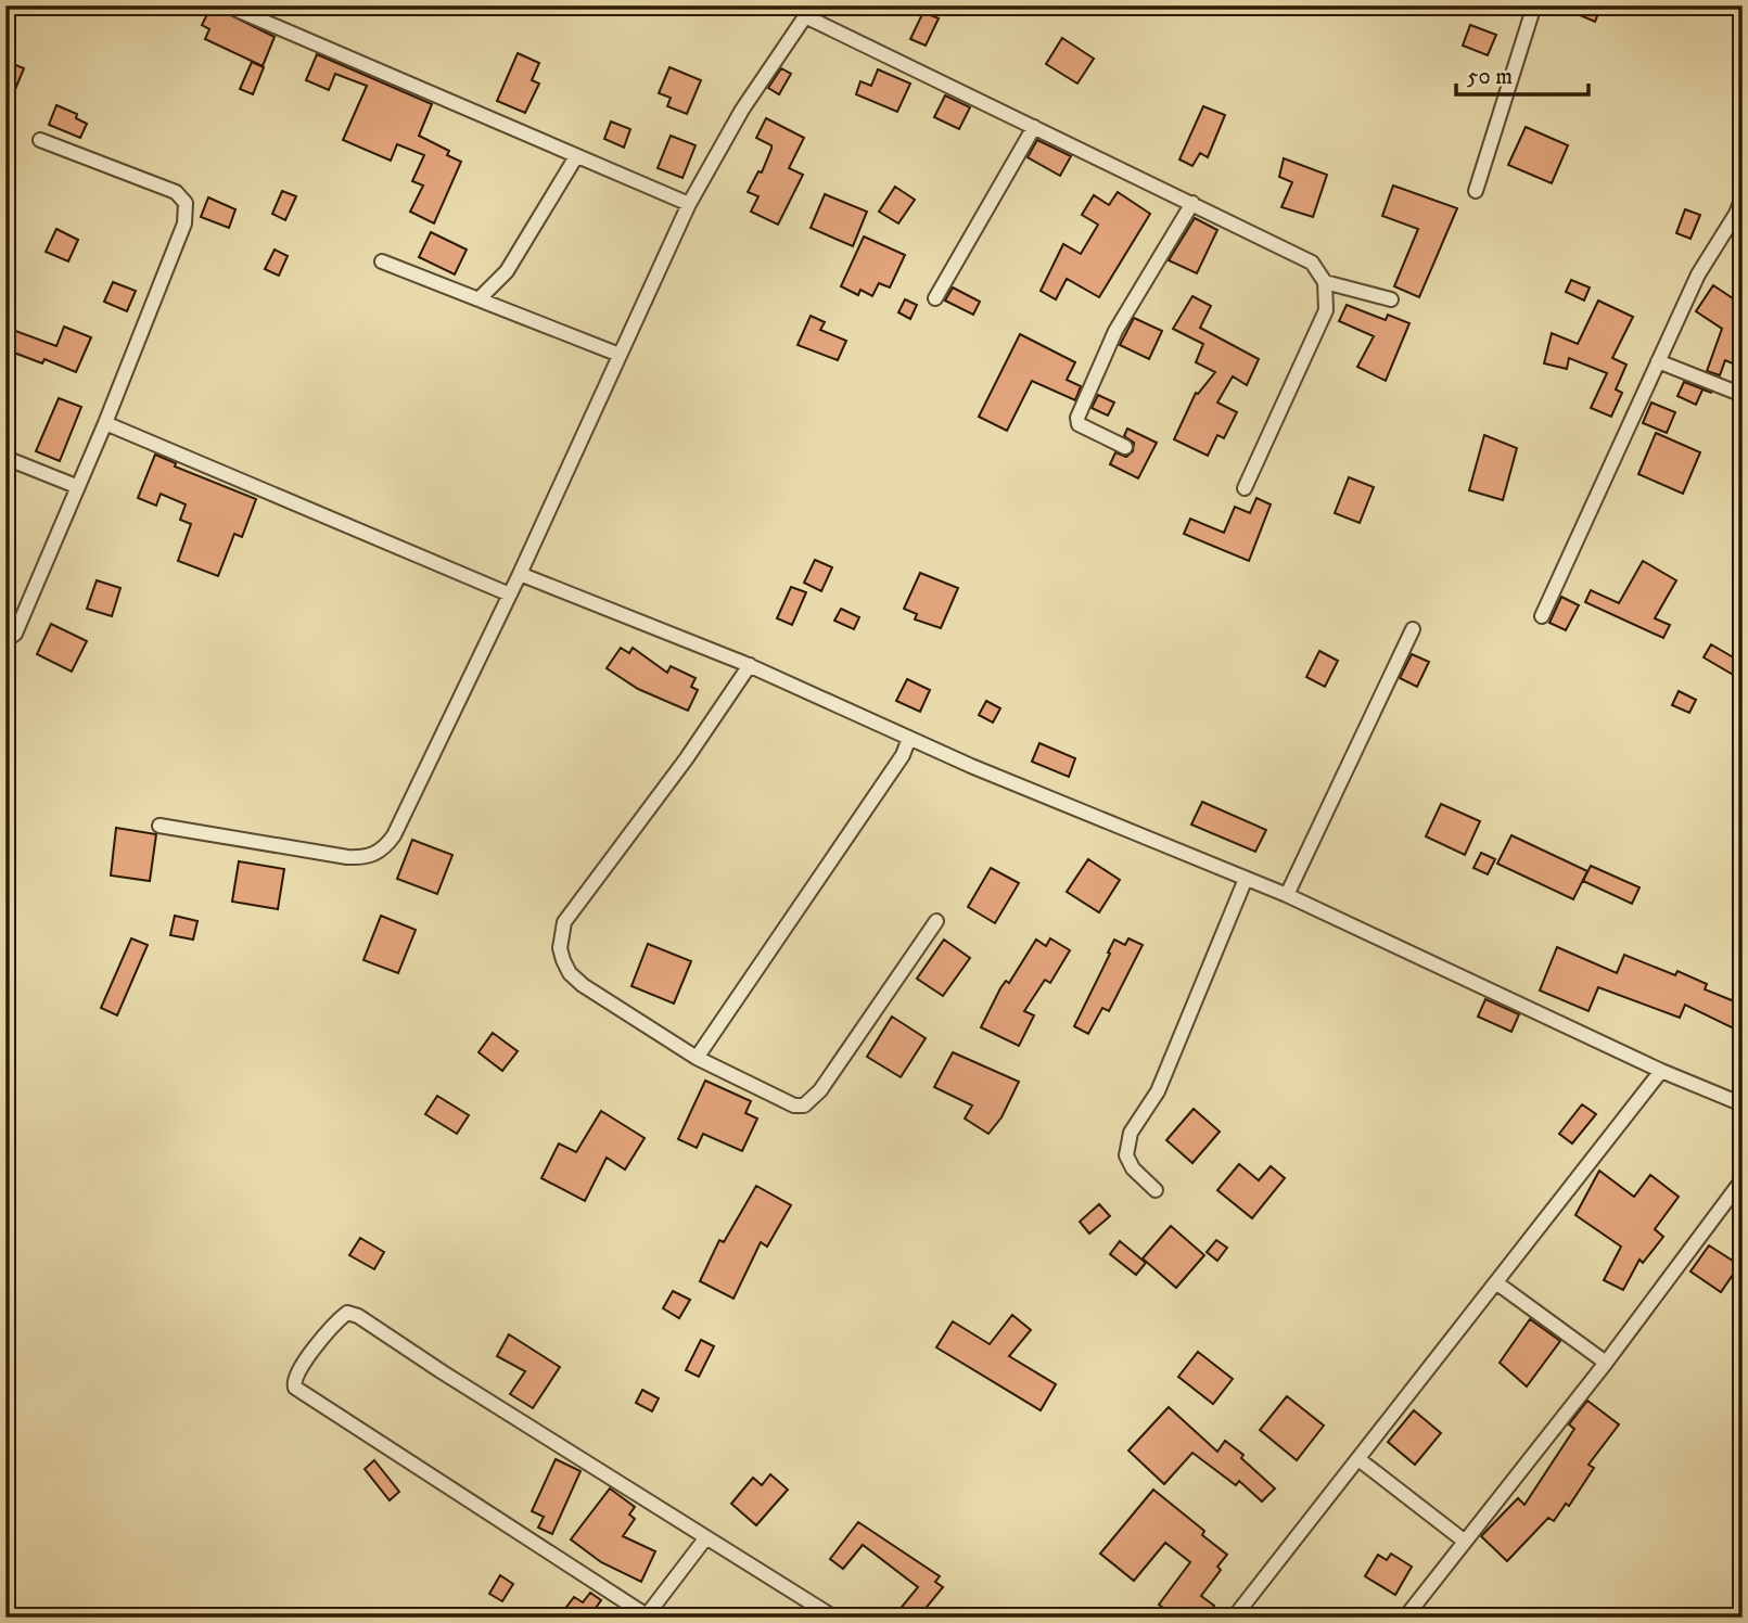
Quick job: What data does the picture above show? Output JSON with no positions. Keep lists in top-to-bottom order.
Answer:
{
  "scale_bar": "50 m"
}
